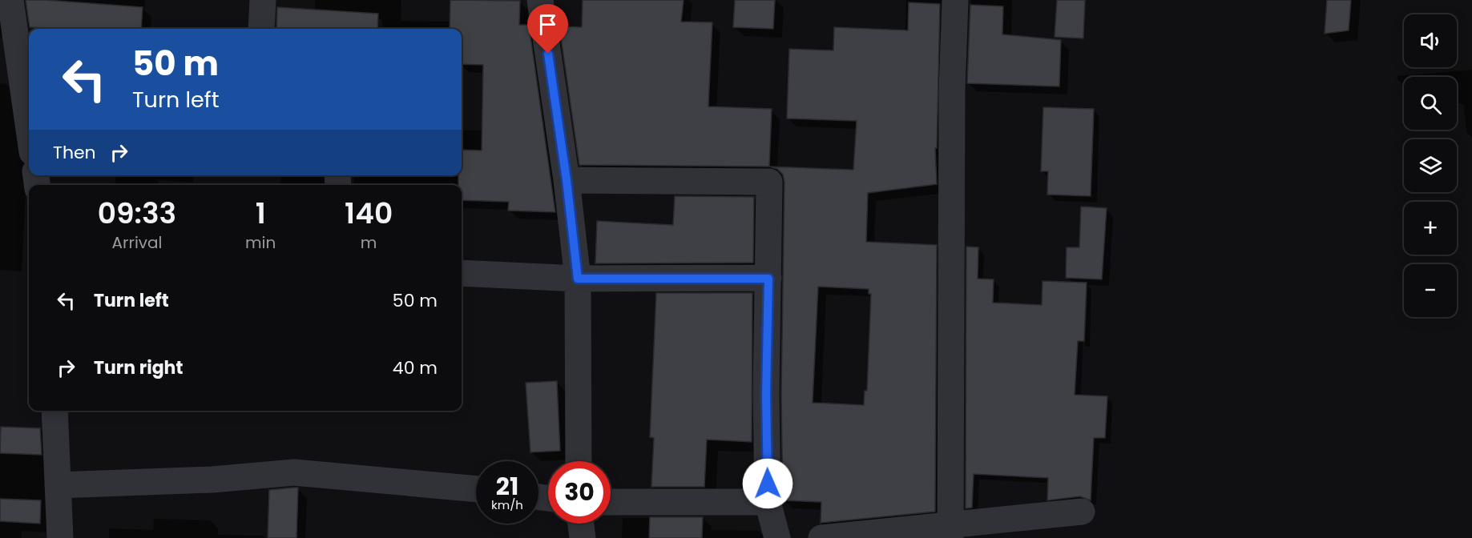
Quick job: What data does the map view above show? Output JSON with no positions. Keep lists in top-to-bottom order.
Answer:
{
  "page": {
    "map_buttons": ["+", "−"],
    "turn": ["50 m", "Turn left"],
    "then": "Then",
    "eta": [
      "09:33",
      "Arrival",
      "1",
      "min",
      "140",
      "m"
    ],
    "list": [
      {
        "name": "Turn left",
        "value": "50 m"
      },
      {
        "name": "Turn right",
        "value": "40 m"
      }
    ],
    "speed": "21 km/h",
    "limit": "30"
  }
}
